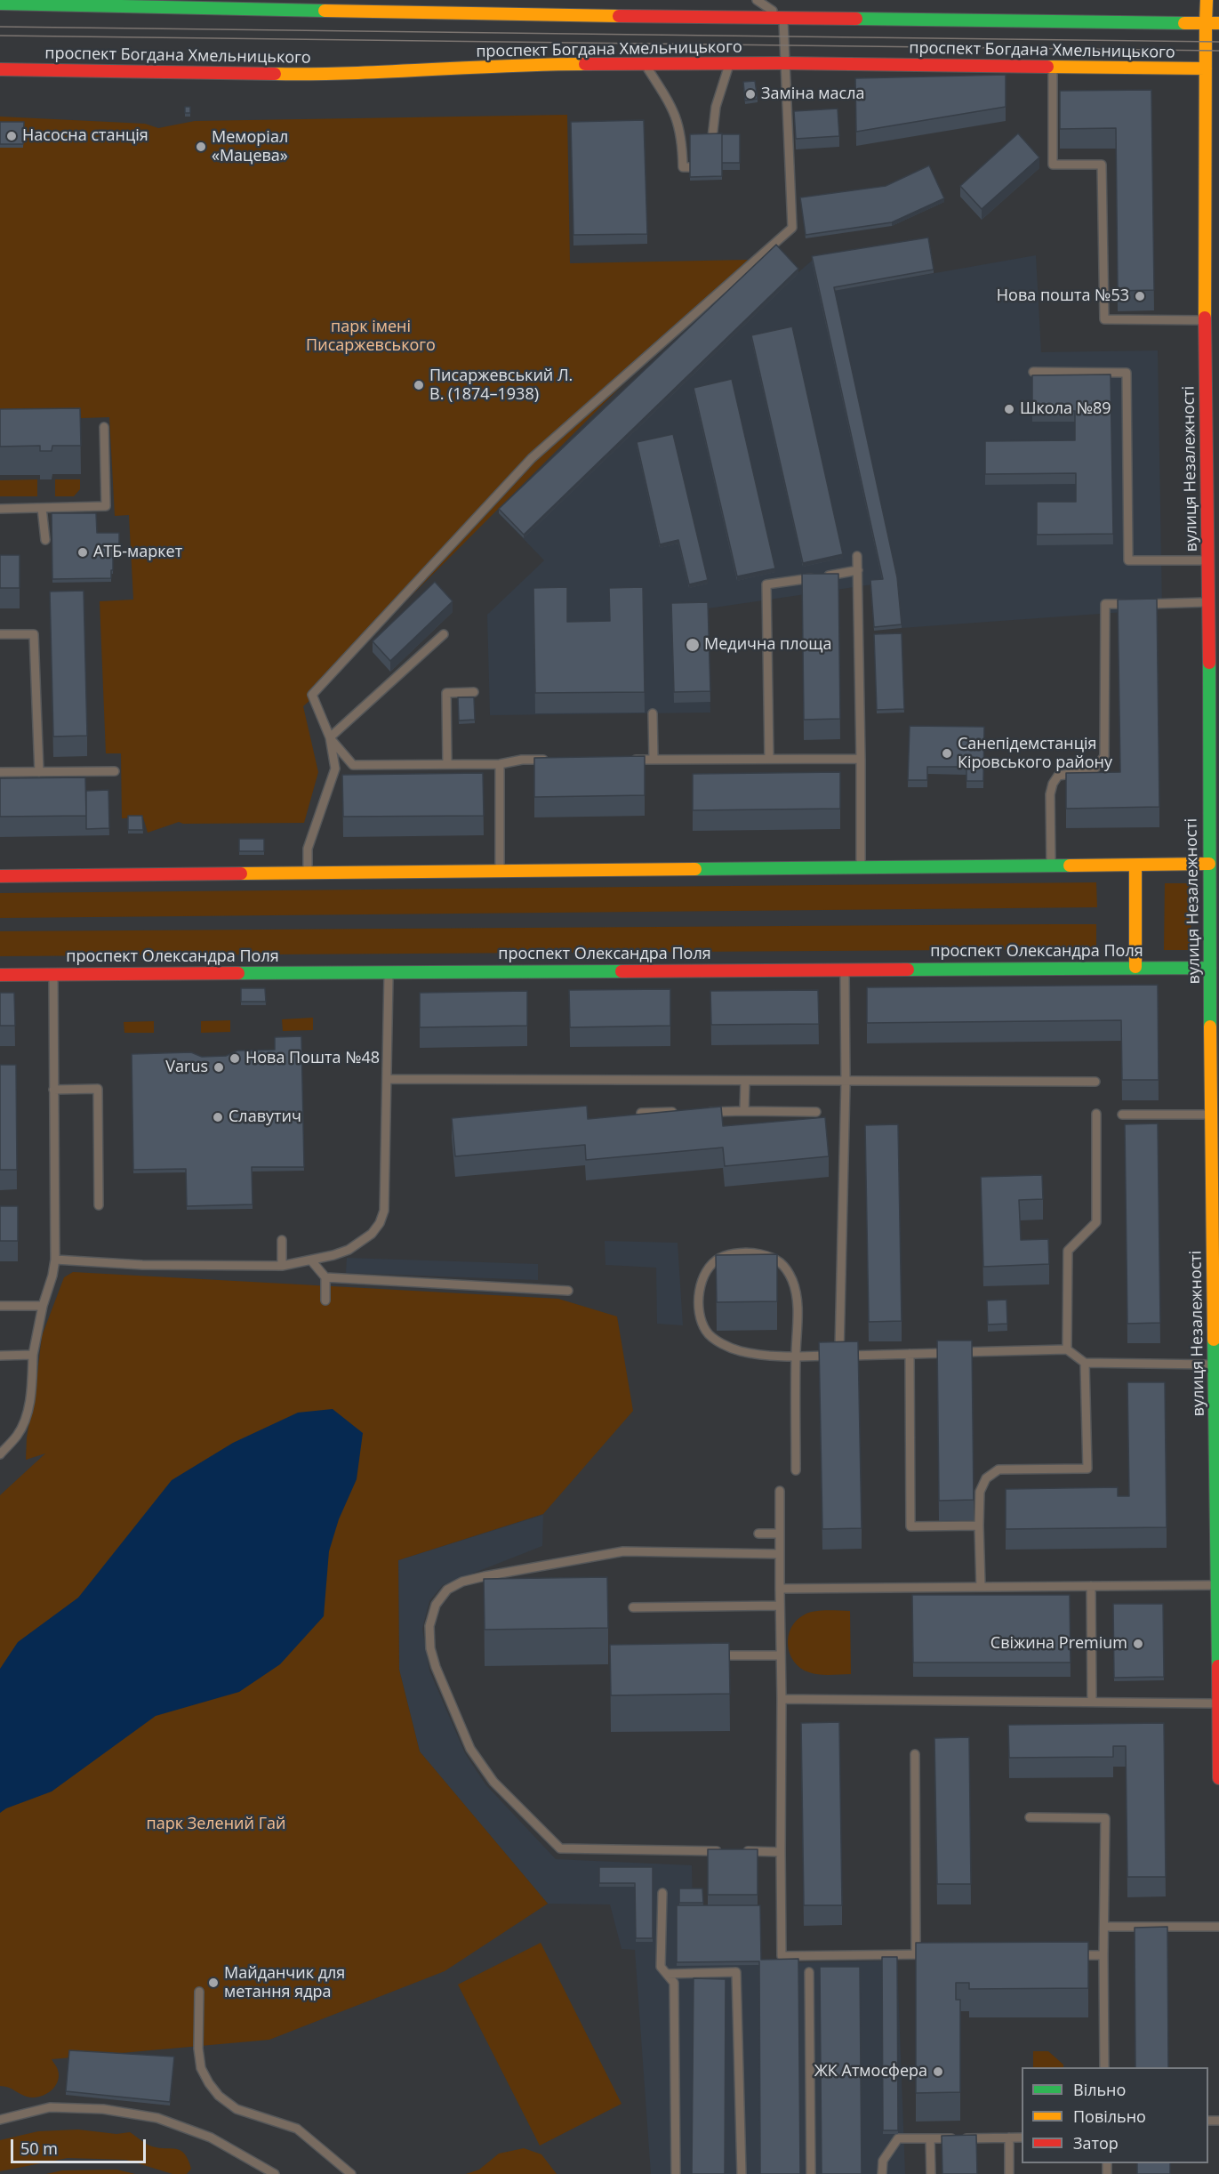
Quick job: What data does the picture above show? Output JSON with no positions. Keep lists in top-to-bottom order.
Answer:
{
  "streets": {
    "main road": ["проспект Богдана Хмельницького", "вулиця Незалежності", "проспект Олександра Поля"]
  },
  "crossings": [
    ["проспект Богдана Хмельницького", "вулиця Незалежності"],
    ["вулиця Незалежності", "проспект Олександра Поля"]
  ],
  "parks": ["парк імені Писаржевського", "парк Зелений Гай"],
  "places": [
    "Заміна масла",
    "Насосна станція",
    "Меморіал «Мацева»",
    "Нова пошта №53",
    "Писаржевський Л. В. (1874–1938)",
    "Школа №89",
    "АТБ-маркет",
    "Медична площа",
    "Санепідемстанція Кіровського району",
    "Нова Пошта №48",
    "Varus",
    "Славутич",
    "Свіжина Premium",
    "Майданчик для метання ядра",
    "ЖК Атмосфера"
  ],
  "legend": ["Вільно", "Повільно", "Затор"],
  "scale_bar": "50 m"
}
